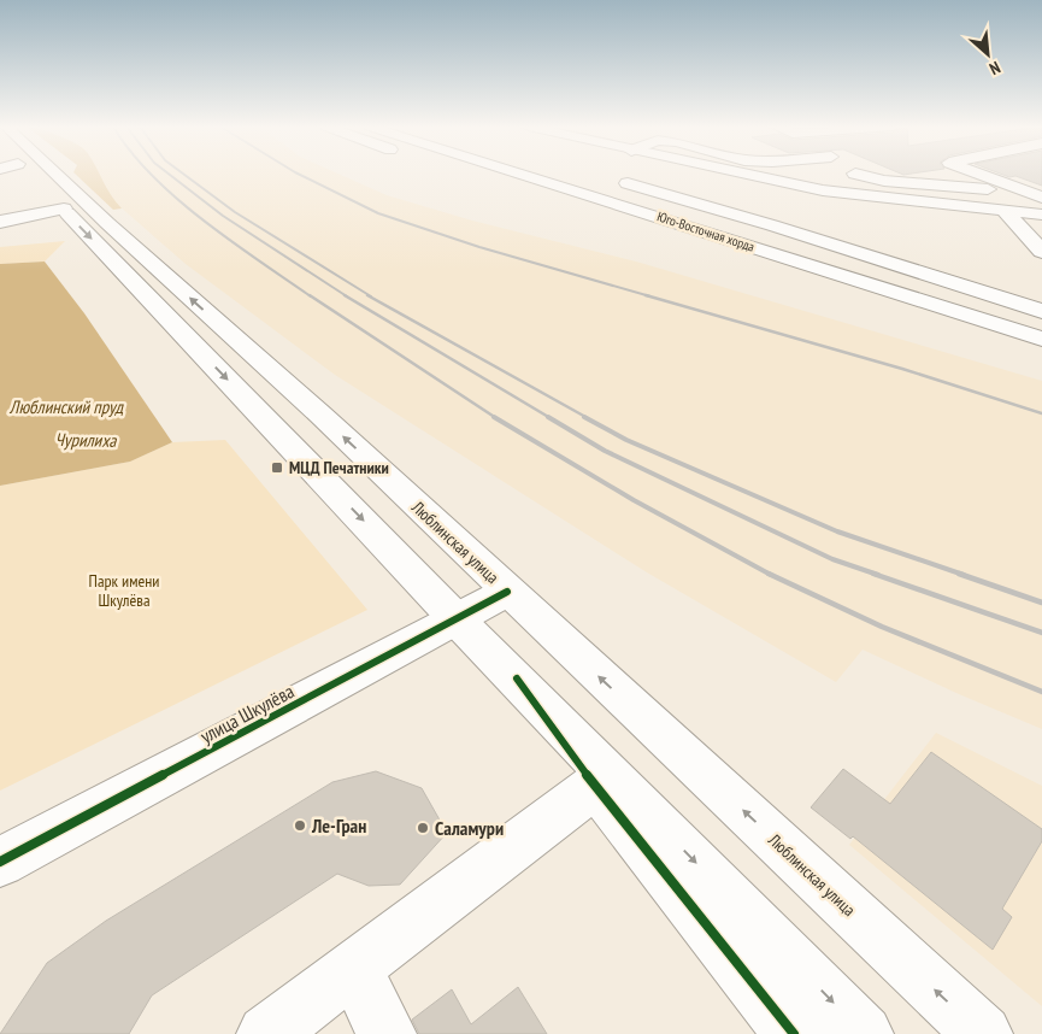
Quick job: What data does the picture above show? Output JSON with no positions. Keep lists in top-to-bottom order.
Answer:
{
  "streets": {
    "main road": ["Юго-Восточная хорда", "Люблинская улица", "улица Шкулёва"]
  },
  "crossings": [
    ["Люблинская улица", "улица Шкулёва"]
  ],
  "water": ["Люблинский пруд", "Чурилиха"],
  "parks": ["Парк имени Шкулёва"],
  "places": {
    "transit": ["МЦД Печатники"],
    "other": ["Ле-Гран", "Саламури"]
  },
  "north": "bottom right"
}
